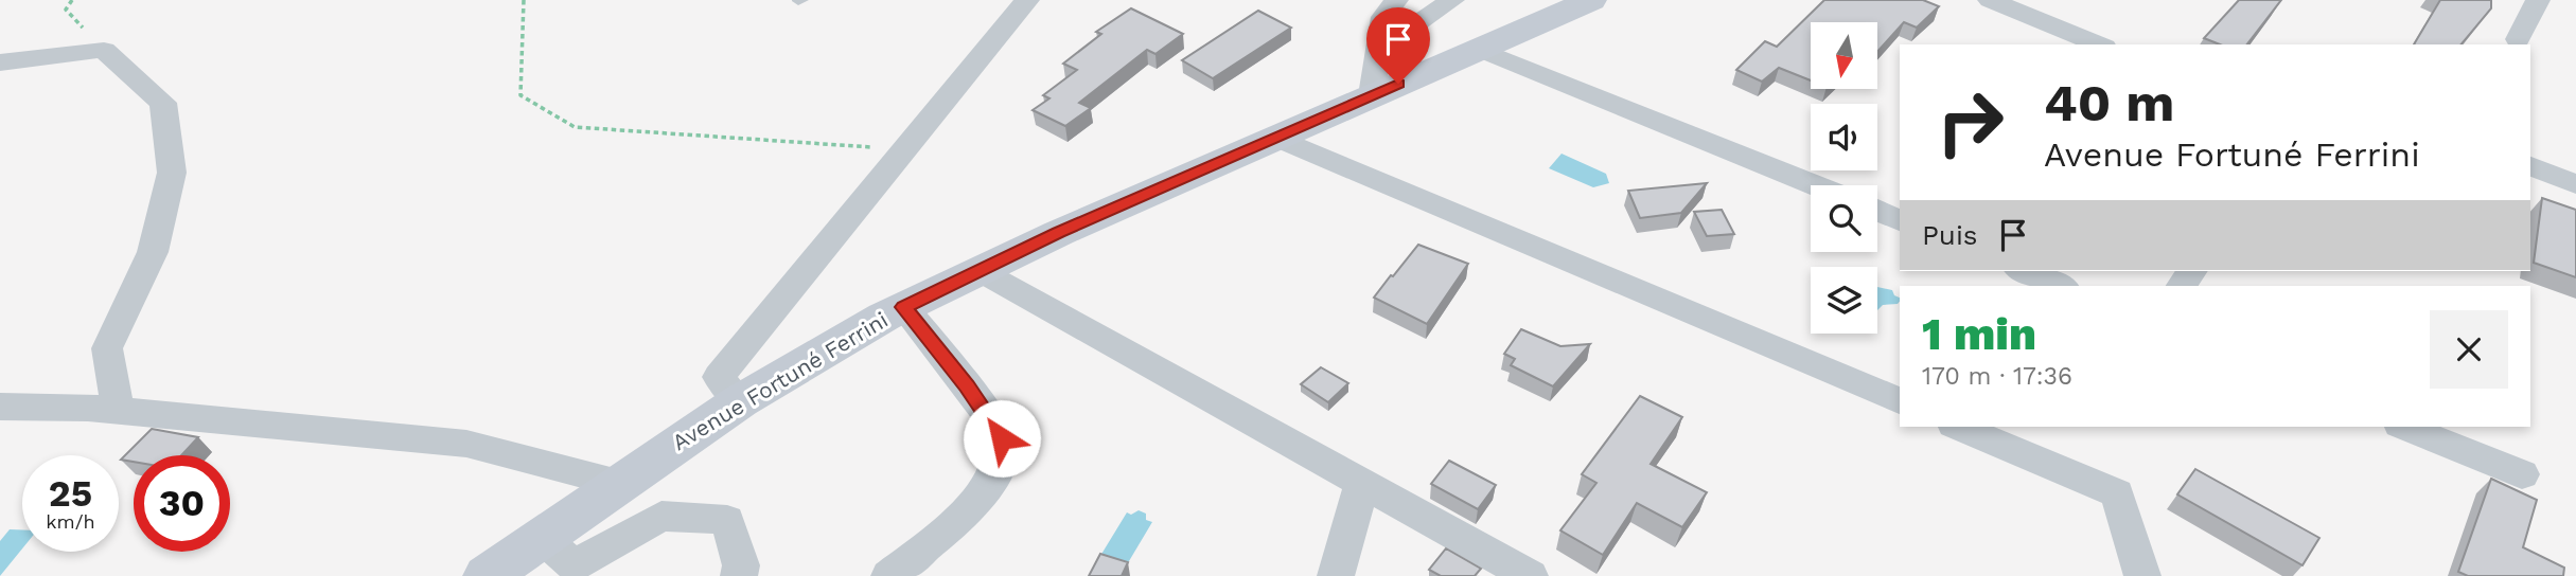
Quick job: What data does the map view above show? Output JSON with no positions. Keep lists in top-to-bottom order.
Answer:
{
  "streets": {
    "main road": ["Avenue Fortuné Ferrini"]
  },
  "north": "bottom",
  "page": {
    "turn": ["40 m", "Avenue Fortuné Ferrini"],
    "then": "Puis",
    "heading": ["1 min", "170 m · 17:36"],
    "speed": "25 km/h",
    "limit": "30"
  }
}
